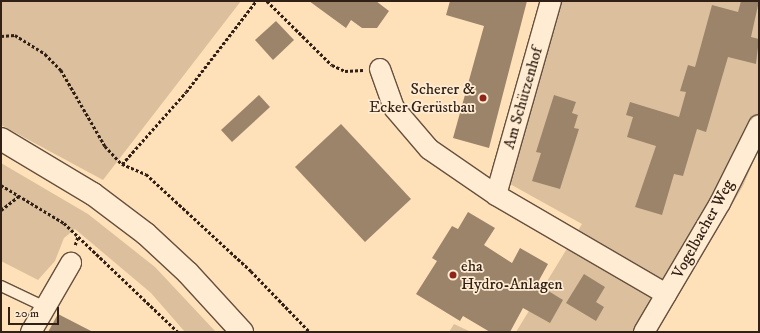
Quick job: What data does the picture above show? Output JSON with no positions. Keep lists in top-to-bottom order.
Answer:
{
  "streets": {
    "street": ["Am Schützenhof", "Vogelbacher Weg"]
  },
  "places": ["Scherer & Ecker Gerüstbau", "eha Hydro-Anlagen"],
  "scale_bar": "20 m"
}
